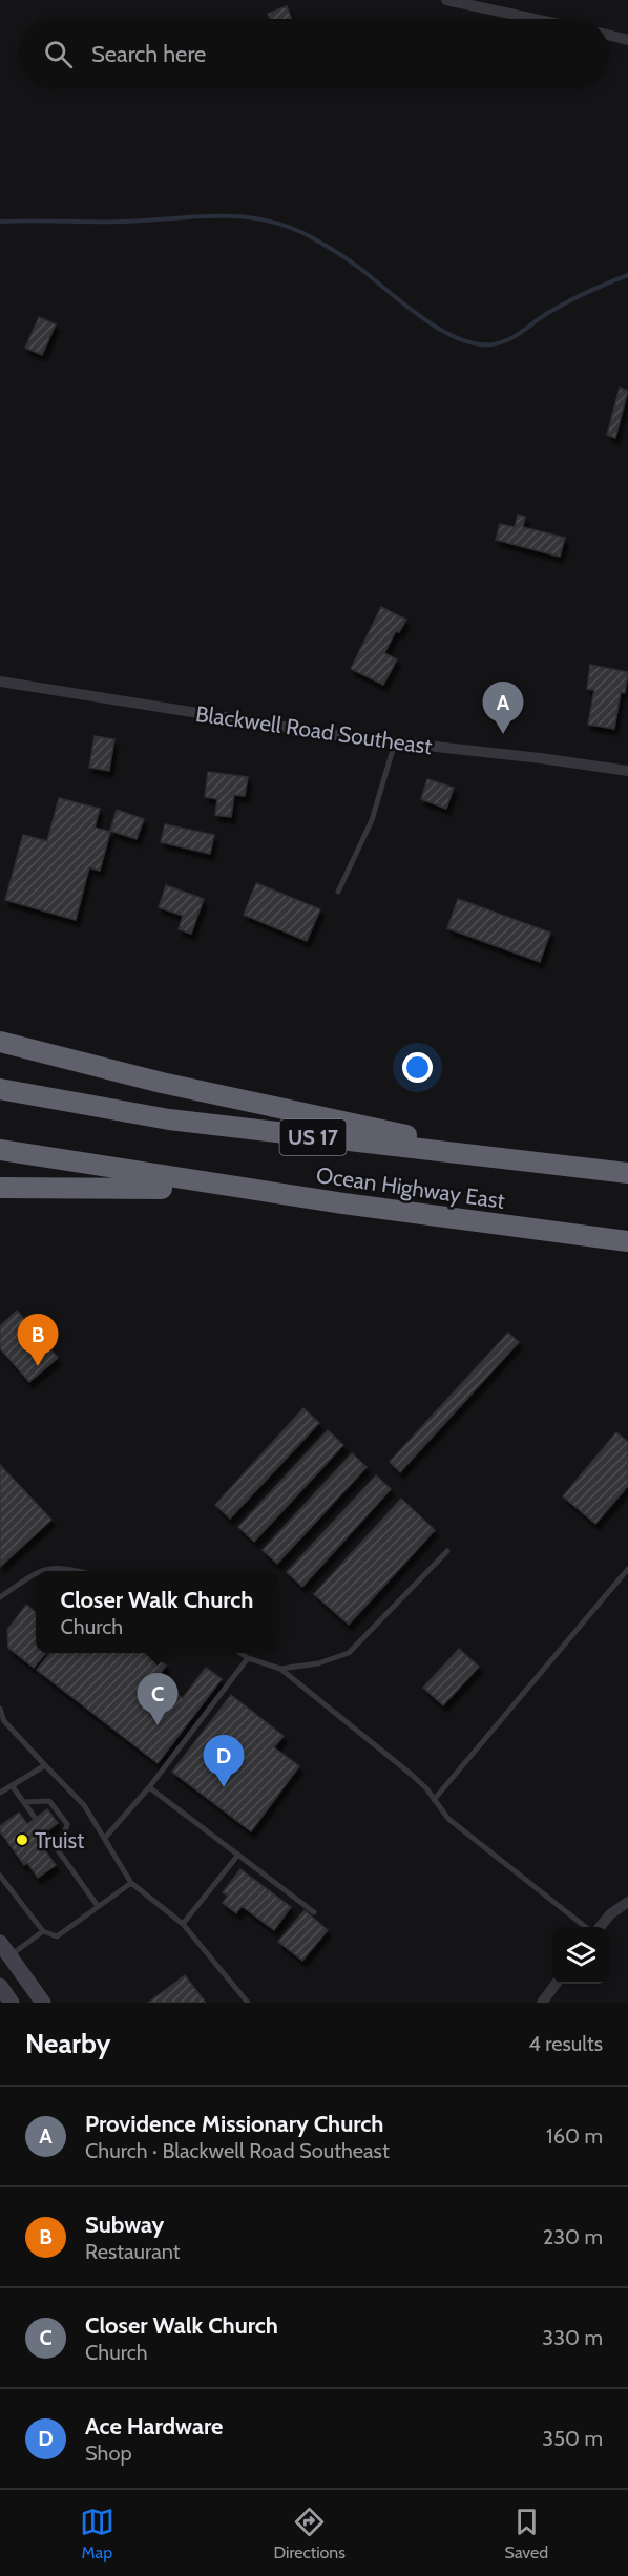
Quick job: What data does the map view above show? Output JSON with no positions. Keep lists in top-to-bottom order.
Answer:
{
  "streets": {
    "highway": ["US 17", "Ocean Highway East"],
    "street": ["Blackwell Road Southeast"]
  },
  "places": ["Truist"],
  "page": {
    "search": "Search here",
    "pins": [
      "A",
      "B",
      "C",
      "D"
    ],
    "popup": ["Closer Walk Church", "Church"],
    "heading": ["Nearby", "4 results"],
    "list": [
      {
        "mark": "A",
        "name": "Providence Missionary Church",
        "note": "Church · Blackwell Road Southeast",
        "value": "160 m"
      },
      {
        "mark": "B",
        "name": "Subway",
        "note": "Restaurant",
        "value": "230 m"
      },
      {
        "mark": "C",
        "name": "Closer Walk Church",
        "note": "Church",
        "value": "330 m"
      },
      {
        "mark": "D",
        "name": "Ace Hardware",
        "note": "Shop",
        "value": "350 m"
      }
    ],
    "nav": ["Map", "Directions", "Saved"]
  }
}
